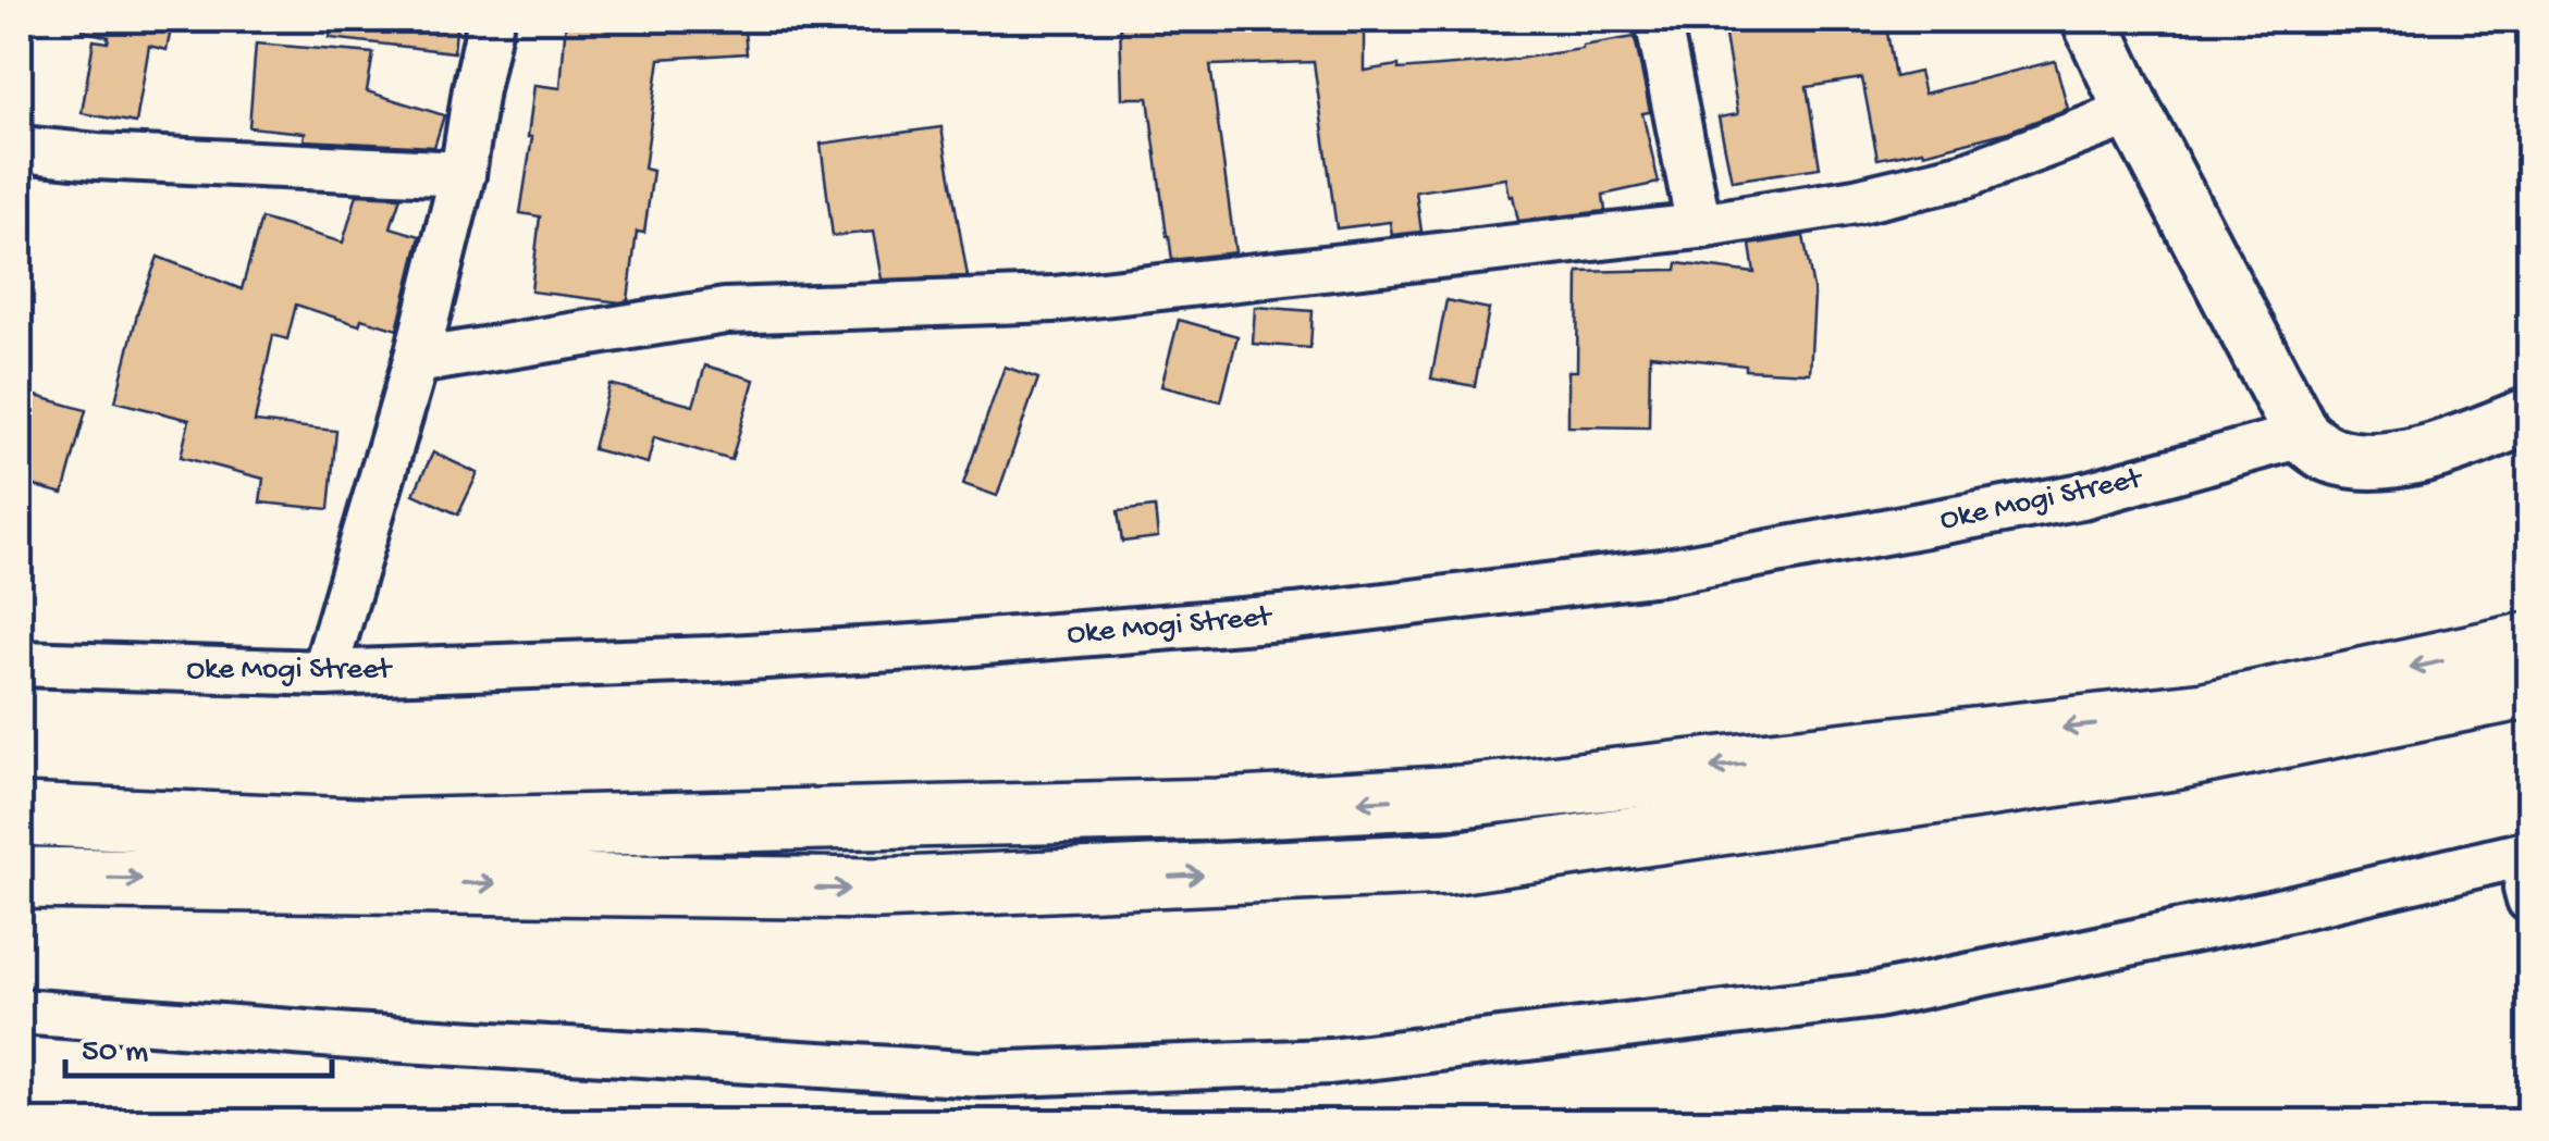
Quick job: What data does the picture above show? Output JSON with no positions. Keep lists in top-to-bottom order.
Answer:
{
  "streets": {
    "street": ["Oke Mogi Street"]
  },
  "scale_bar": "50 m"
}
